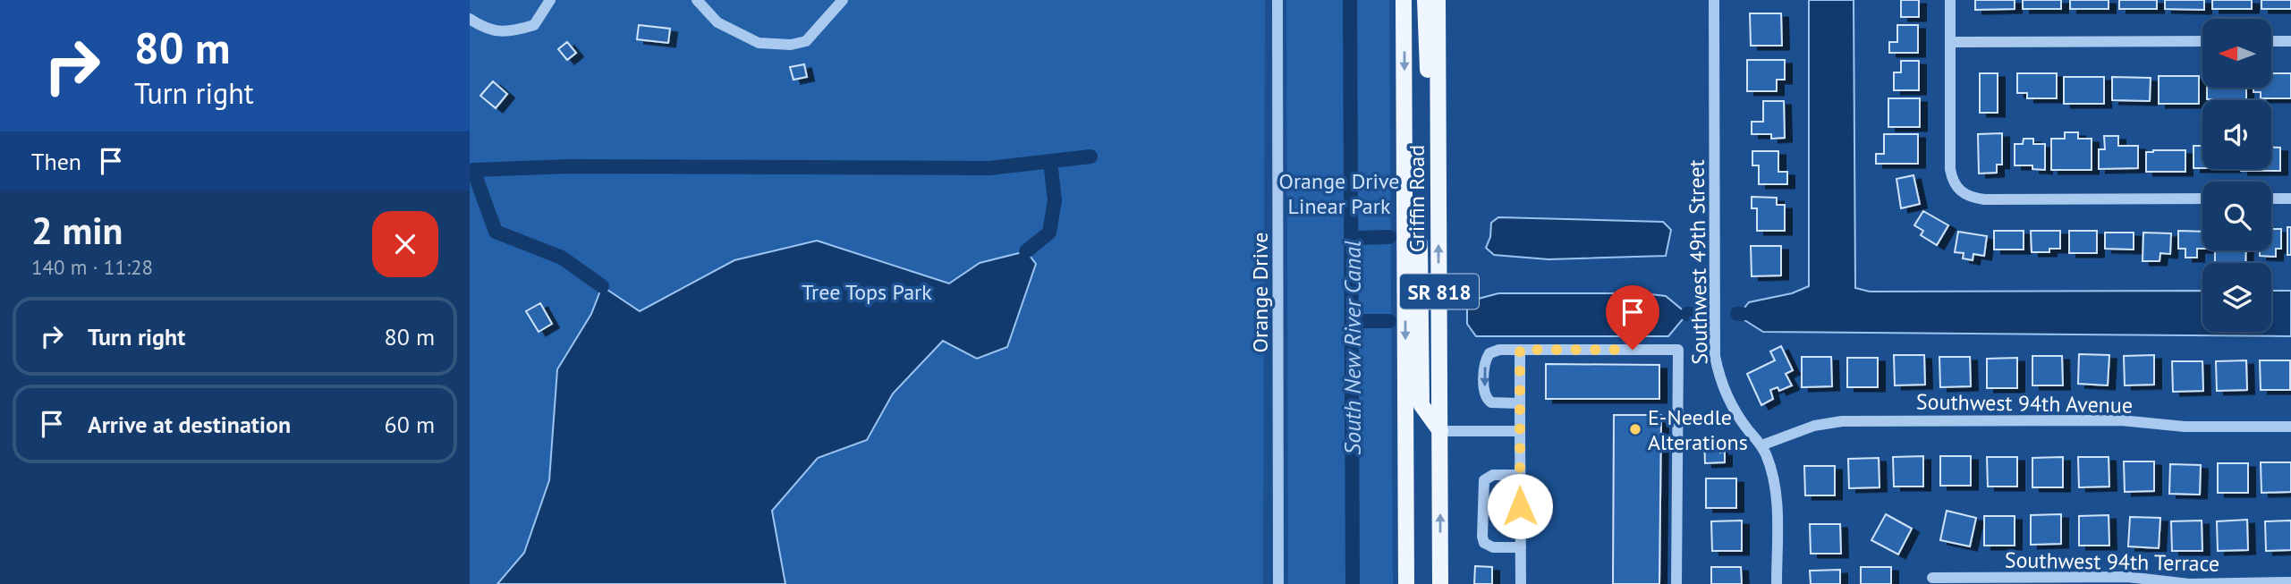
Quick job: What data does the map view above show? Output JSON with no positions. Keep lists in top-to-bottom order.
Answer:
{
  "streets": {
    "main road": ["Griffin Road", "SR 818"],
    "street": [
      "Southwest 49th Street",
      "Orange Drive",
      "Southwest 94th Avenue",
      "Southwest 94th Terrace"
    ]
  },
  "crossings": [
    ["Southwest 49th Street", "Southwest 94th Avenue"]
  ],
  "water": ["South New River Canal"],
  "parks": ["Orange Drive Linear Park", "Tree Tops Park"],
  "places": ["E-Needle Alterations"],
  "north": "left",
  "page": {
    "turn": ["80 m", "Turn right"],
    "then": "Then",
    "heading": ["2 min", "140 m · 11:28"],
    "list": [
      {
        "name": "Turn right",
        "value": "80 m"
      },
      {
        "name": "Arrive at destination",
        "value": "60 m"
      }
    ]
  }
}
